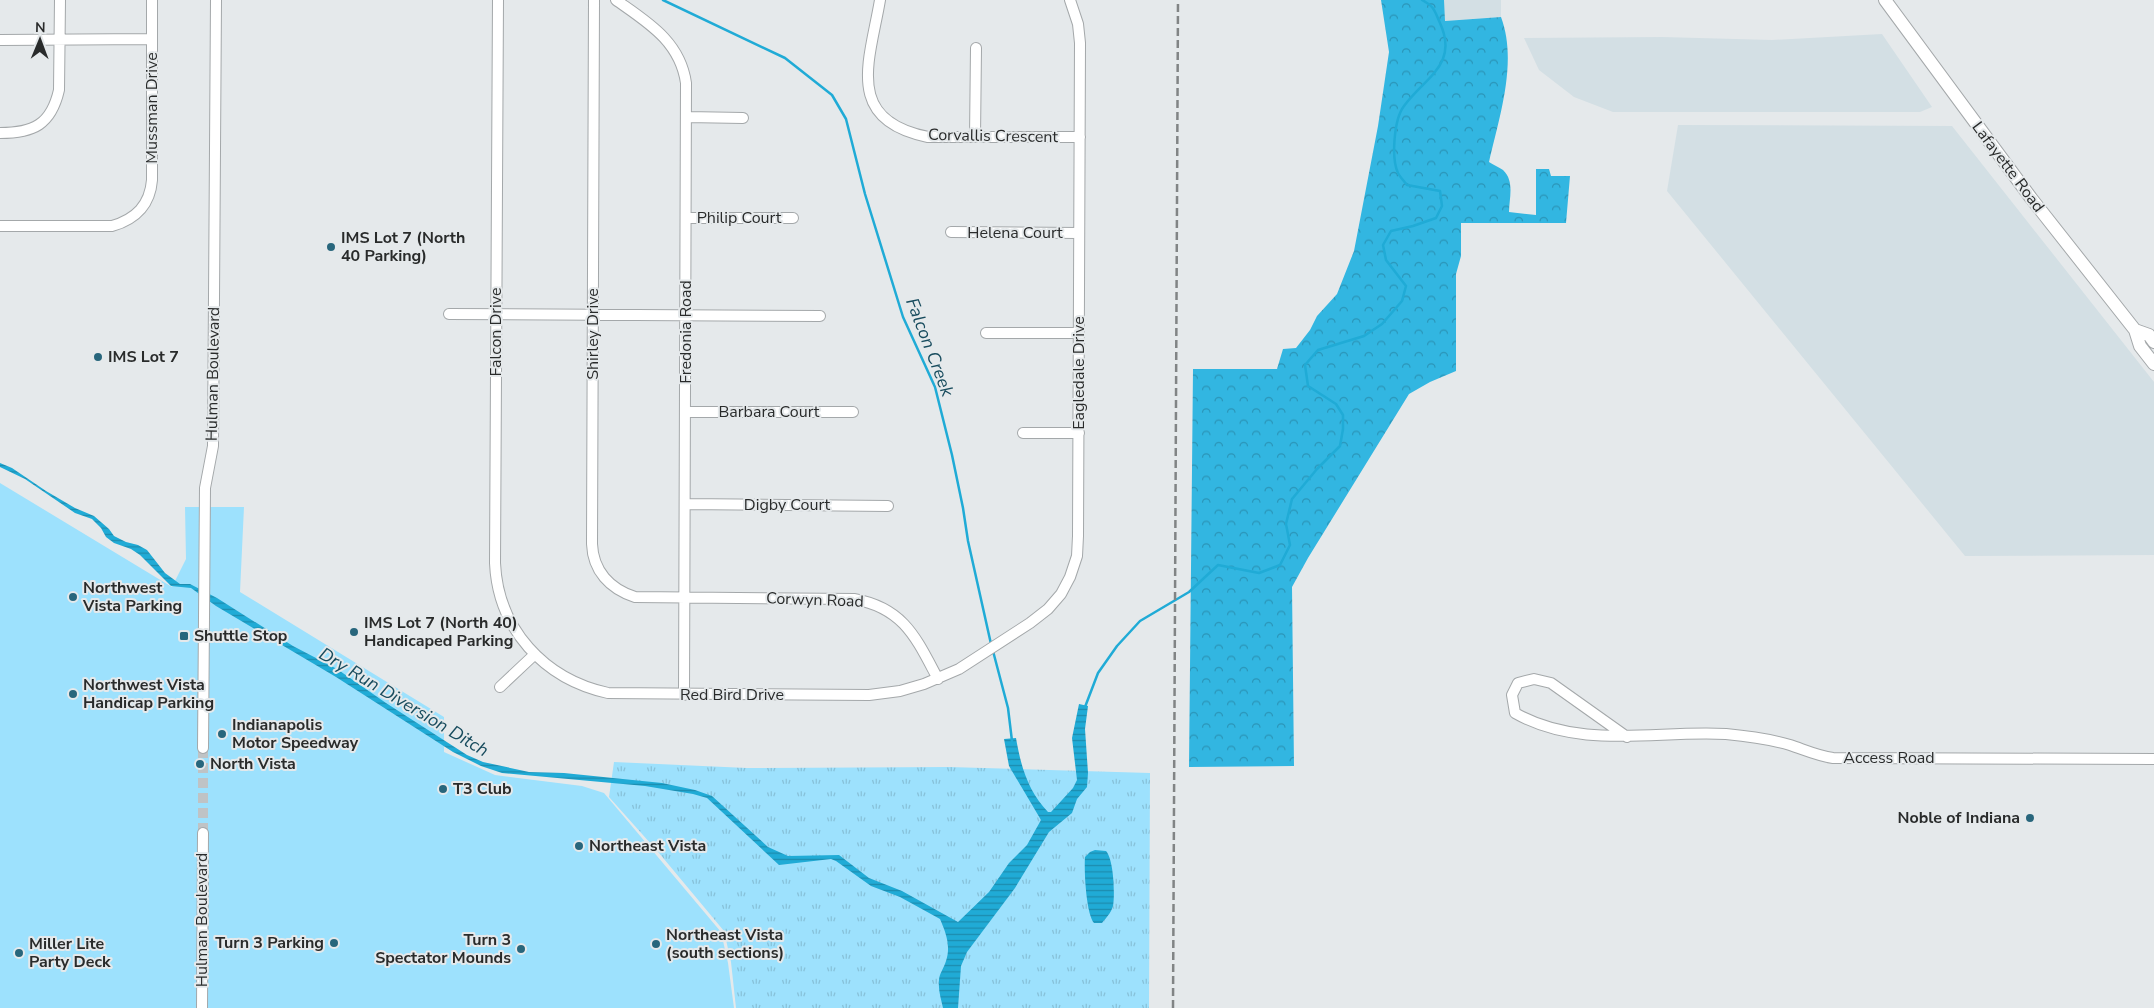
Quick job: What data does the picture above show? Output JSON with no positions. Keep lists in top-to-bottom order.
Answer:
{
  "streets": {
    "main road": ["Lafayette Road"],
    "street": [
      "Mussman Drive",
      "Corvallis Crescent",
      "Philip Court",
      "Helena Court",
      "Falcon Drive",
      "Fredonia Road",
      "Shirley Drive",
      "Eagledale Drive",
      "Hulman Boulevard",
      "Barbara Court",
      "Digby Court",
      "Corwyn Road",
      "Red Bird Drive",
      "Access Road"
    ]
  },
  "crossings": [
    ["Corvallis Crescent", "Eagledale Drive"],
    ["Philip Court", "Fredonia Road"],
    ["Helena Court", "Eagledale Drive"],
    ["Falcon Drive", "Red Bird Drive"],
    ["Fredonia Road", "Shirley Drive"],
    ["Fredonia Road", "Barbara Court"],
    ["Fredonia Road", "Digby Court"],
    ["Fredonia Road", "Corwyn Road"],
    ["Fredonia Road", "Red Bird Drive"],
    ["Shirley Drive", "Corwyn Road"],
    ["Eagledale Drive", "Corwyn Road"],
    ["Eagledale Drive", "Red Bird Drive"],
    ["Corwyn Road", "Red Bird Drive"]
  ],
  "water": ["Falcon Creek", "Dry Run Diversion Ditch"],
  "places": {
    "other": [
      "IMS Lot 7 (North 40 Parking)",
      "IMS Lot 7",
      "Northwest Vista Parking",
      "IMS Lot 7 (North 40) Handicaped Parking",
      "Northwest Vista Handicap Parking",
      "Indianapolis Motor Speedway",
      "North Vista",
      "T3 Club",
      "Noble of Indiana",
      "Northeast Vista",
      "Turn 3 Parking",
      "Northeast Vista (south sections)",
      "Turn 3 Spectator Mounds",
      "Miller Lite Party Deck"
    ],
    "transit": ["Shuttle Stop"]
  },
  "north": "top"
}
